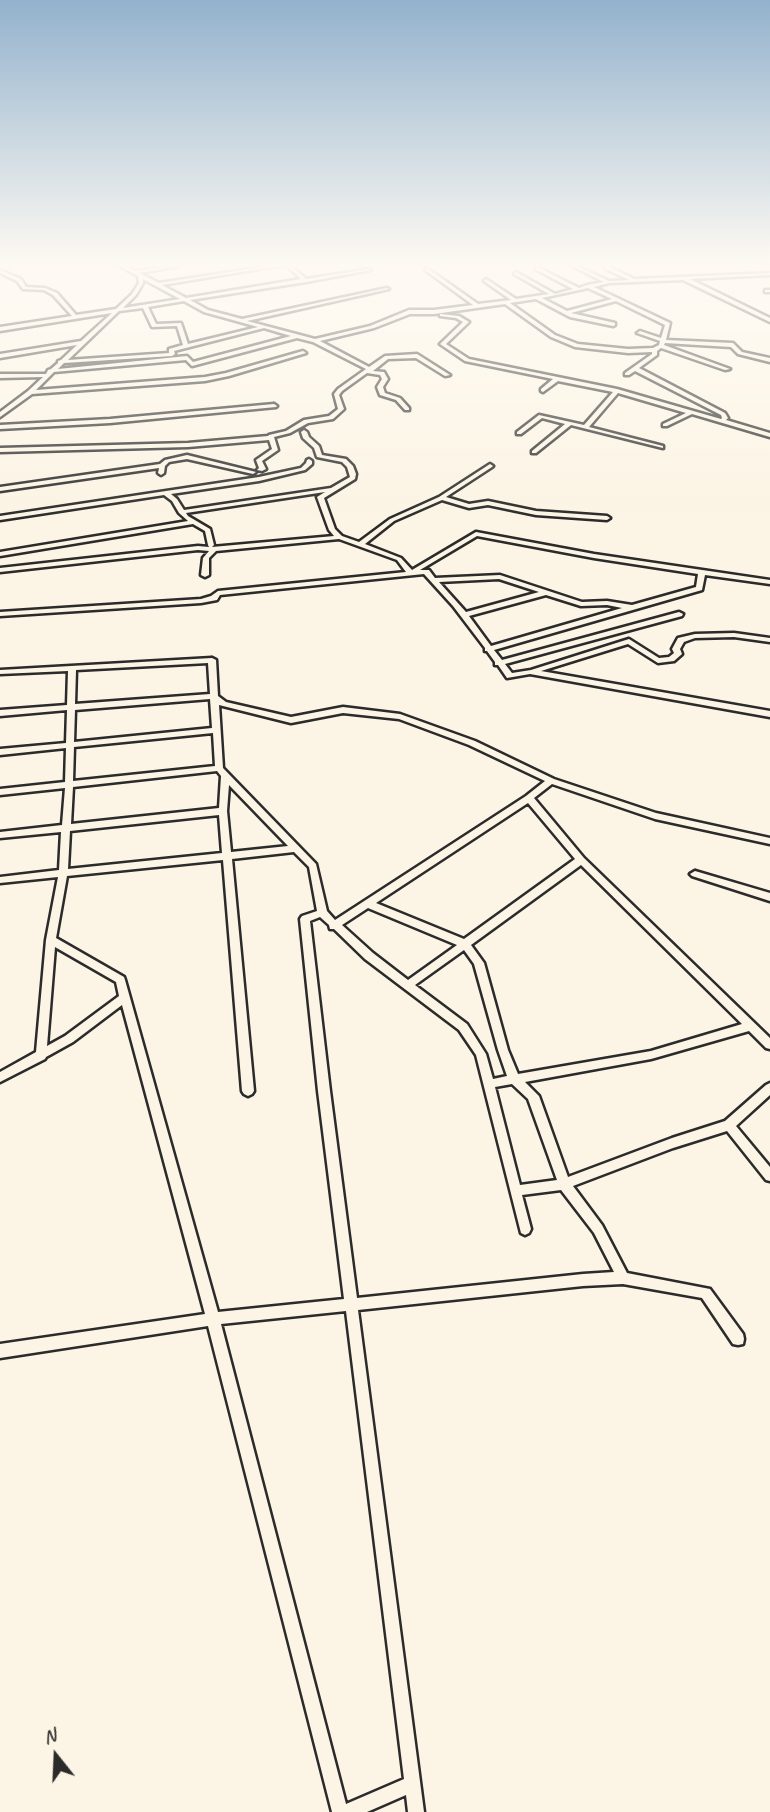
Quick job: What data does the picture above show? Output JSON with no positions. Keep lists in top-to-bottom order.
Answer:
{
  "north": "top"
}
